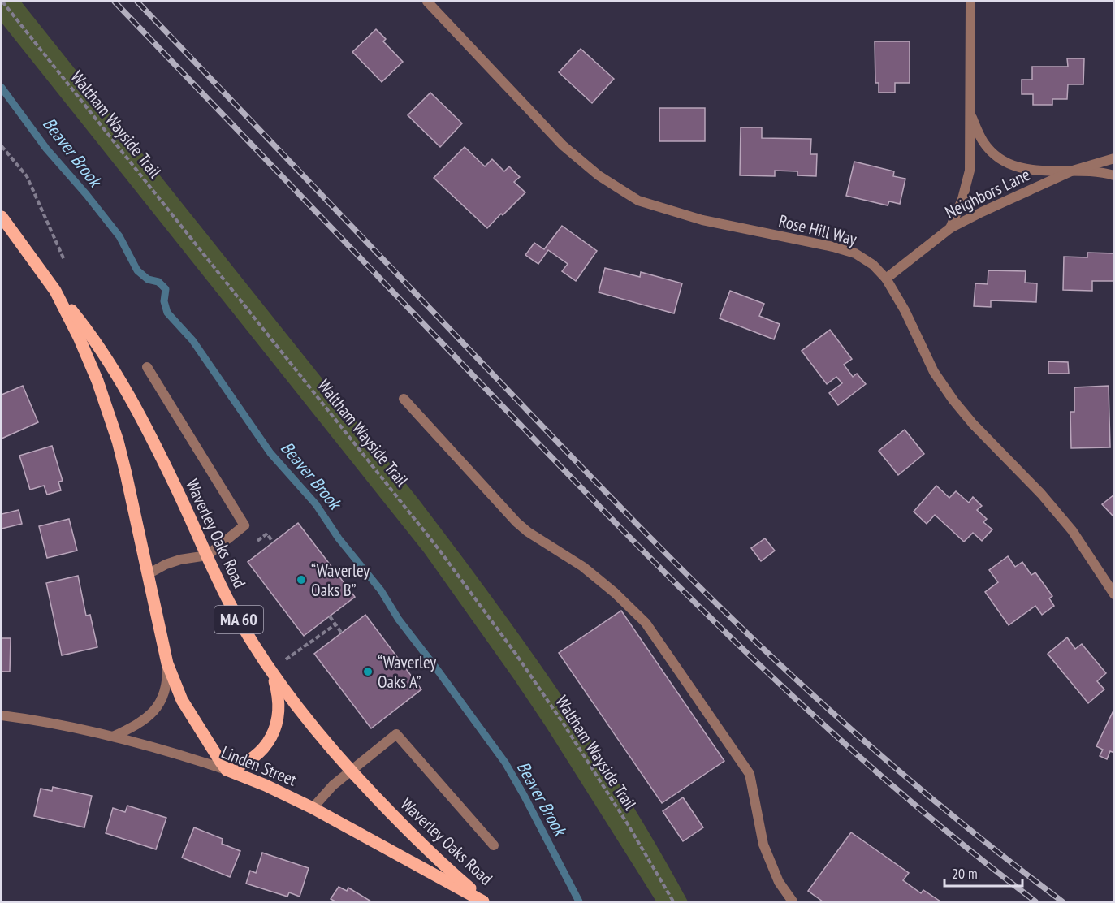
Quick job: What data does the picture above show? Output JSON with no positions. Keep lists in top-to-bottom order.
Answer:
{
  "streets": {
    "main road": ["Waverley Oaks Road", "MA 60", "Linden Street"],
    "street": ["Neighbors Lane", "Rose Hill Way"],
    "path": ["Waltham Wayside Trail"]
  },
  "crossings": [
    ["Neighbors Lane", "Rose Hill Way"],
    ["Waverley Oaks Road", "Linden Street"]
  ],
  "water": ["Beaver Brook"],
  "places": ["“Waverley Oaks B”", "“Waverley Oaks A”"],
  "scale_bar": "20 m"
}
